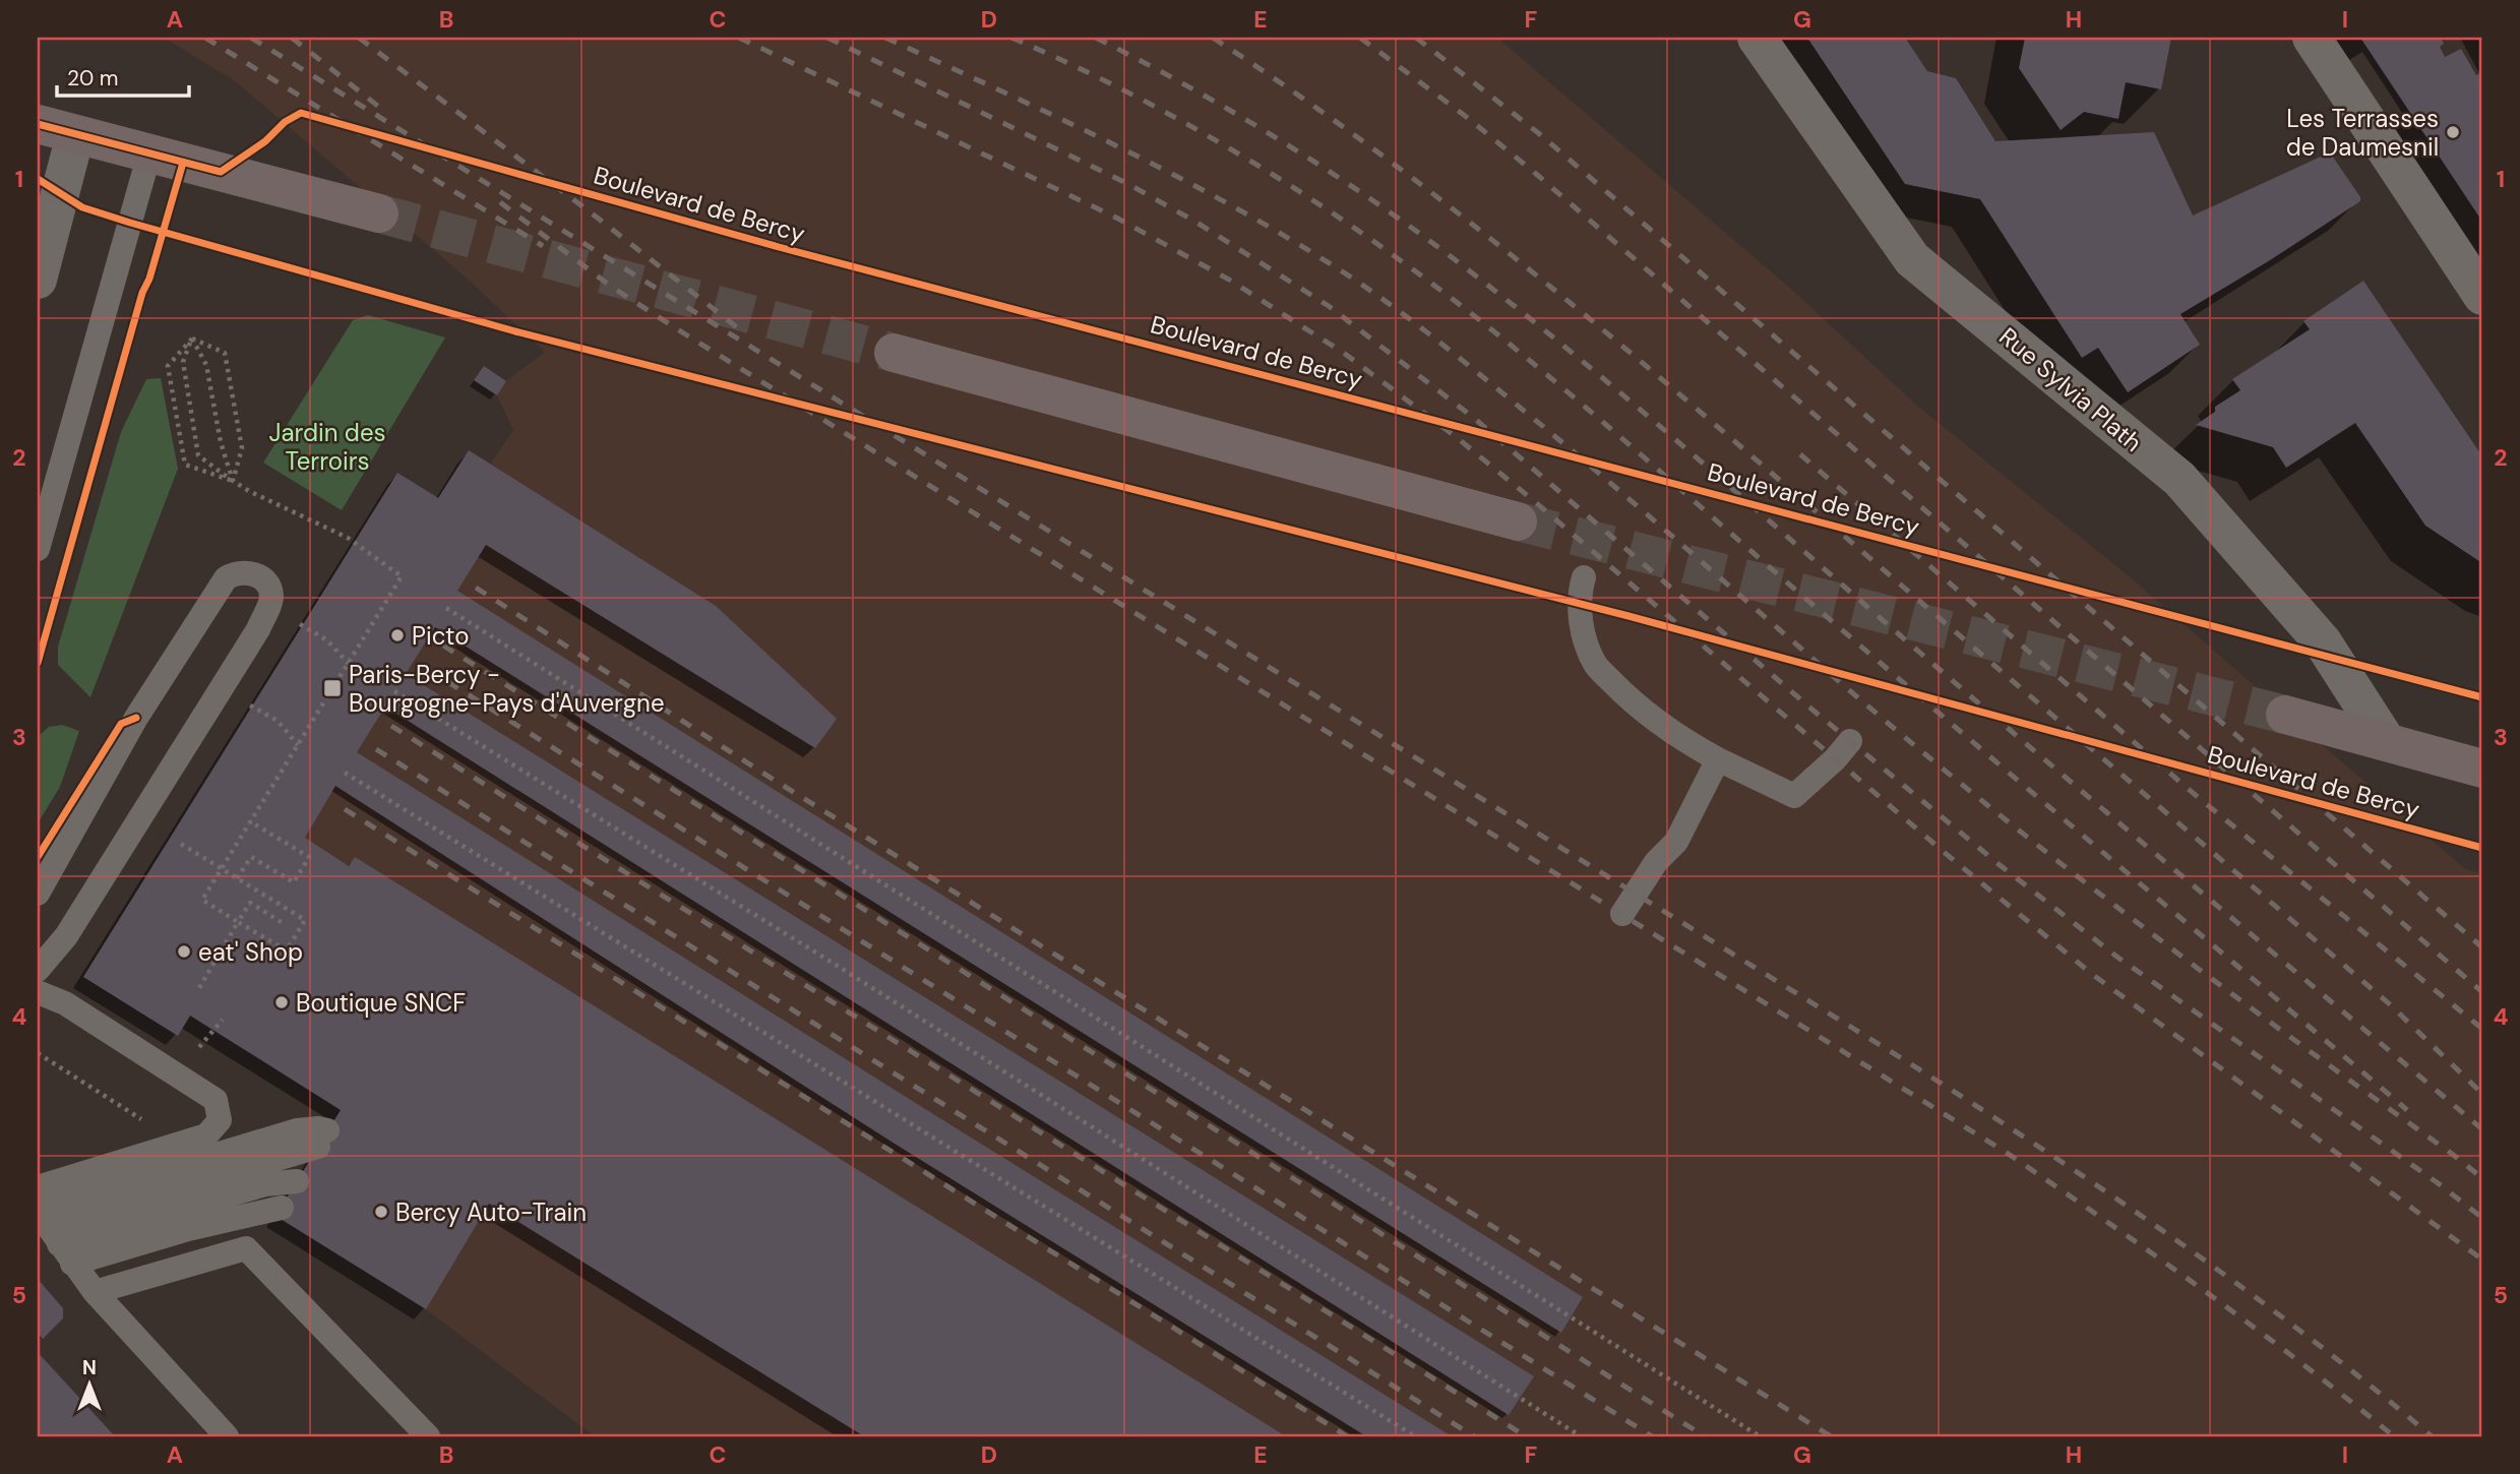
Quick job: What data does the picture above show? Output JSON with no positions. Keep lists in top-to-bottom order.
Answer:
{
  "streets": {
    "street": ["Rue Sylvia Plath"],
    "cycle path": ["Boulevard de Bercy"]
  },
  "parks": ["Jardin des Terroirs"],
  "places": {
    "other": [
      "Les Terrasses de Daumesnil",
      "Picto",
      "eat' Shop",
      "Boutique SNCF",
      "Bercy Auto-Train"
    ],
    "transit": ["Paris-Bercy - Bourgogne-Pays d'Auvergne"]
  },
  "scale_bar": "20 m",
  "north": "top",
  "grid": {
    "columns": [
      "A",
      "B",
      "C",
      "D",
      "E",
      "F",
      "G",
      "H",
      "I"
    ],
    "rows": [
      "1",
      "2",
      "3",
      "4",
      "5"
    ]
  }
}
